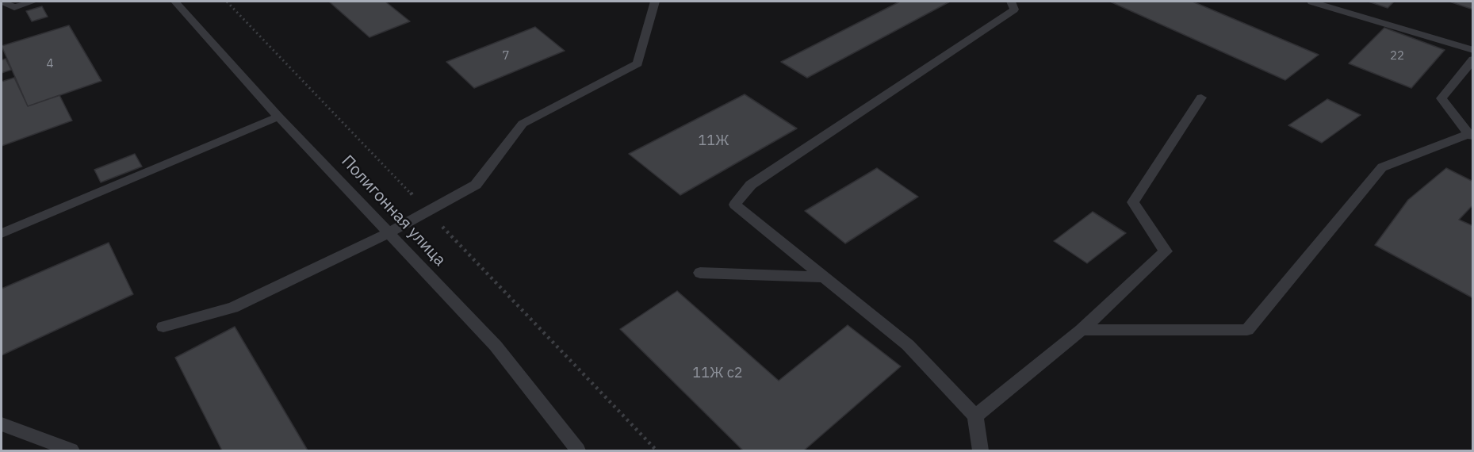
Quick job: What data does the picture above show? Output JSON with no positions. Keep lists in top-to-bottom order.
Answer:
{
  "streets": {
    "lane": ["Полигонная улица"]
  },
  "house_numbers": [
    "7",
    "22",
    "4",
    "11Ж",
    "11Ж с2"
  ]
}
